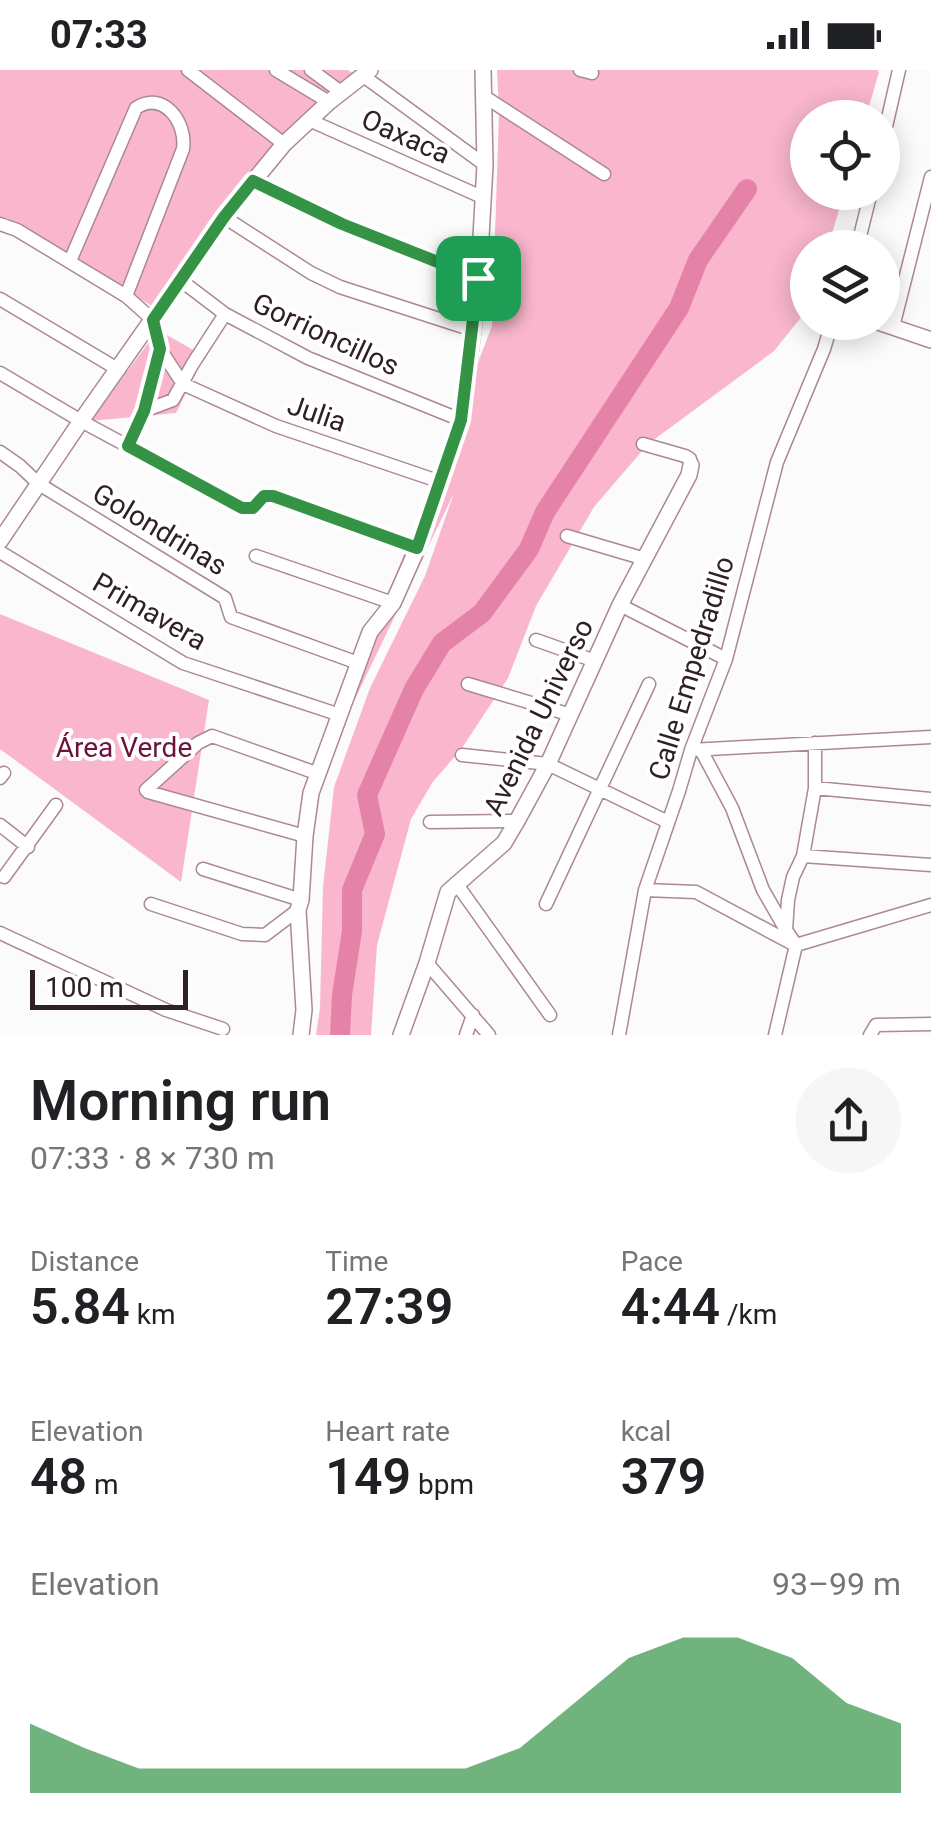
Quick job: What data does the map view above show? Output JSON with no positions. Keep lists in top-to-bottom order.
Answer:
{
  "streets": {
    "street": [
      "Oaxaca",
      "Gorrioncillos",
      "Julia",
      "Golondrinas",
      "Primavera",
      "Calle Empedradillo",
      "Avenida Universo"
    ]
  },
  "parks": ["Área Verde"],
  "scale_bar": "100 m",
  "page": {
    "status": "07:33",
    "scale": "100 m",
    "heading": ["Morning run", "07:33 · 8 × 730 m"],
    "stats": [
      ["Distance", "5.84 km"],
      ["Time", "27:39"],
      ["Pace", "4:44 /km"],
      ["Elevation", "48 m"],
      ["Heart rate", "149 bpm"],
      ["kcal", "379"]
    ],
    "chart": ["Elevation", "93–99 m"]
  }
}
